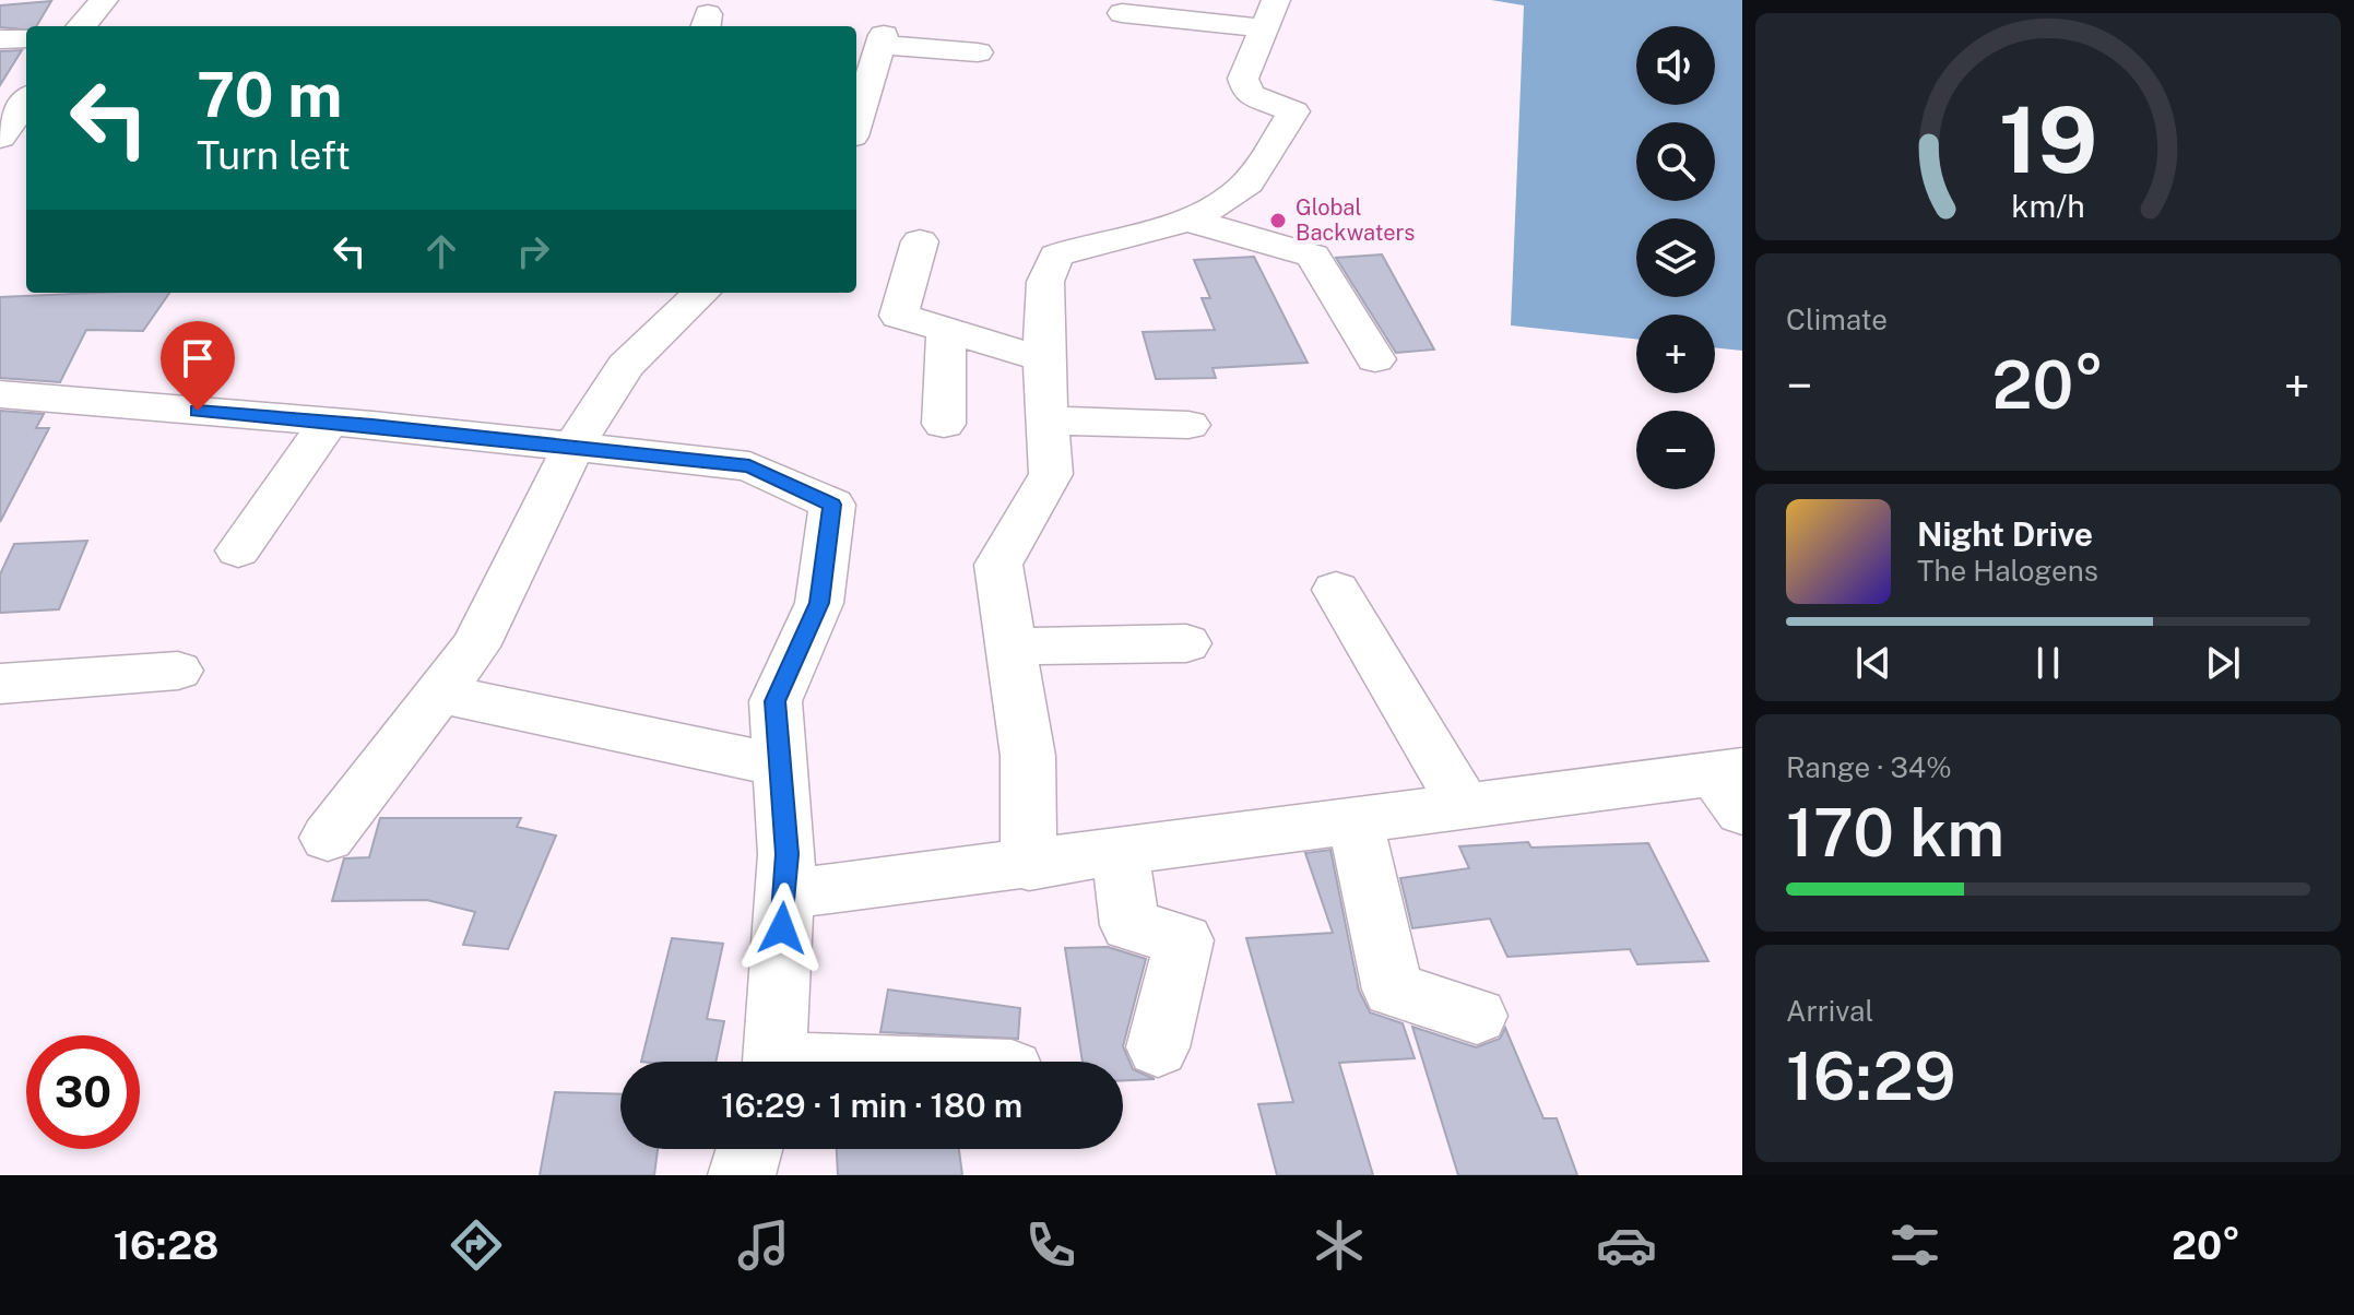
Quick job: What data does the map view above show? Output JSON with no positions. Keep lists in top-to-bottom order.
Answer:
{
  "places": ["Global Backwaters"],
  "page": {
    "map_buttons": ["+", "−"],
    "turn": ["70 m", "Turn left"],
    "tile": [
      "Climate",
      ["Range · 34%", "170 km"],
      ["Arrival", "16:29"]
    ],
    "heat": ["−", "20°", "+"],
    "song": ["Night Drive", "The Halogens"],
    "limit": "30",
    "trip": "16:29 · 1 min · 180 m",
    "tabs": ["16:28", "20°"],
    "gauge": ["19", "km/h"]
  }
}
